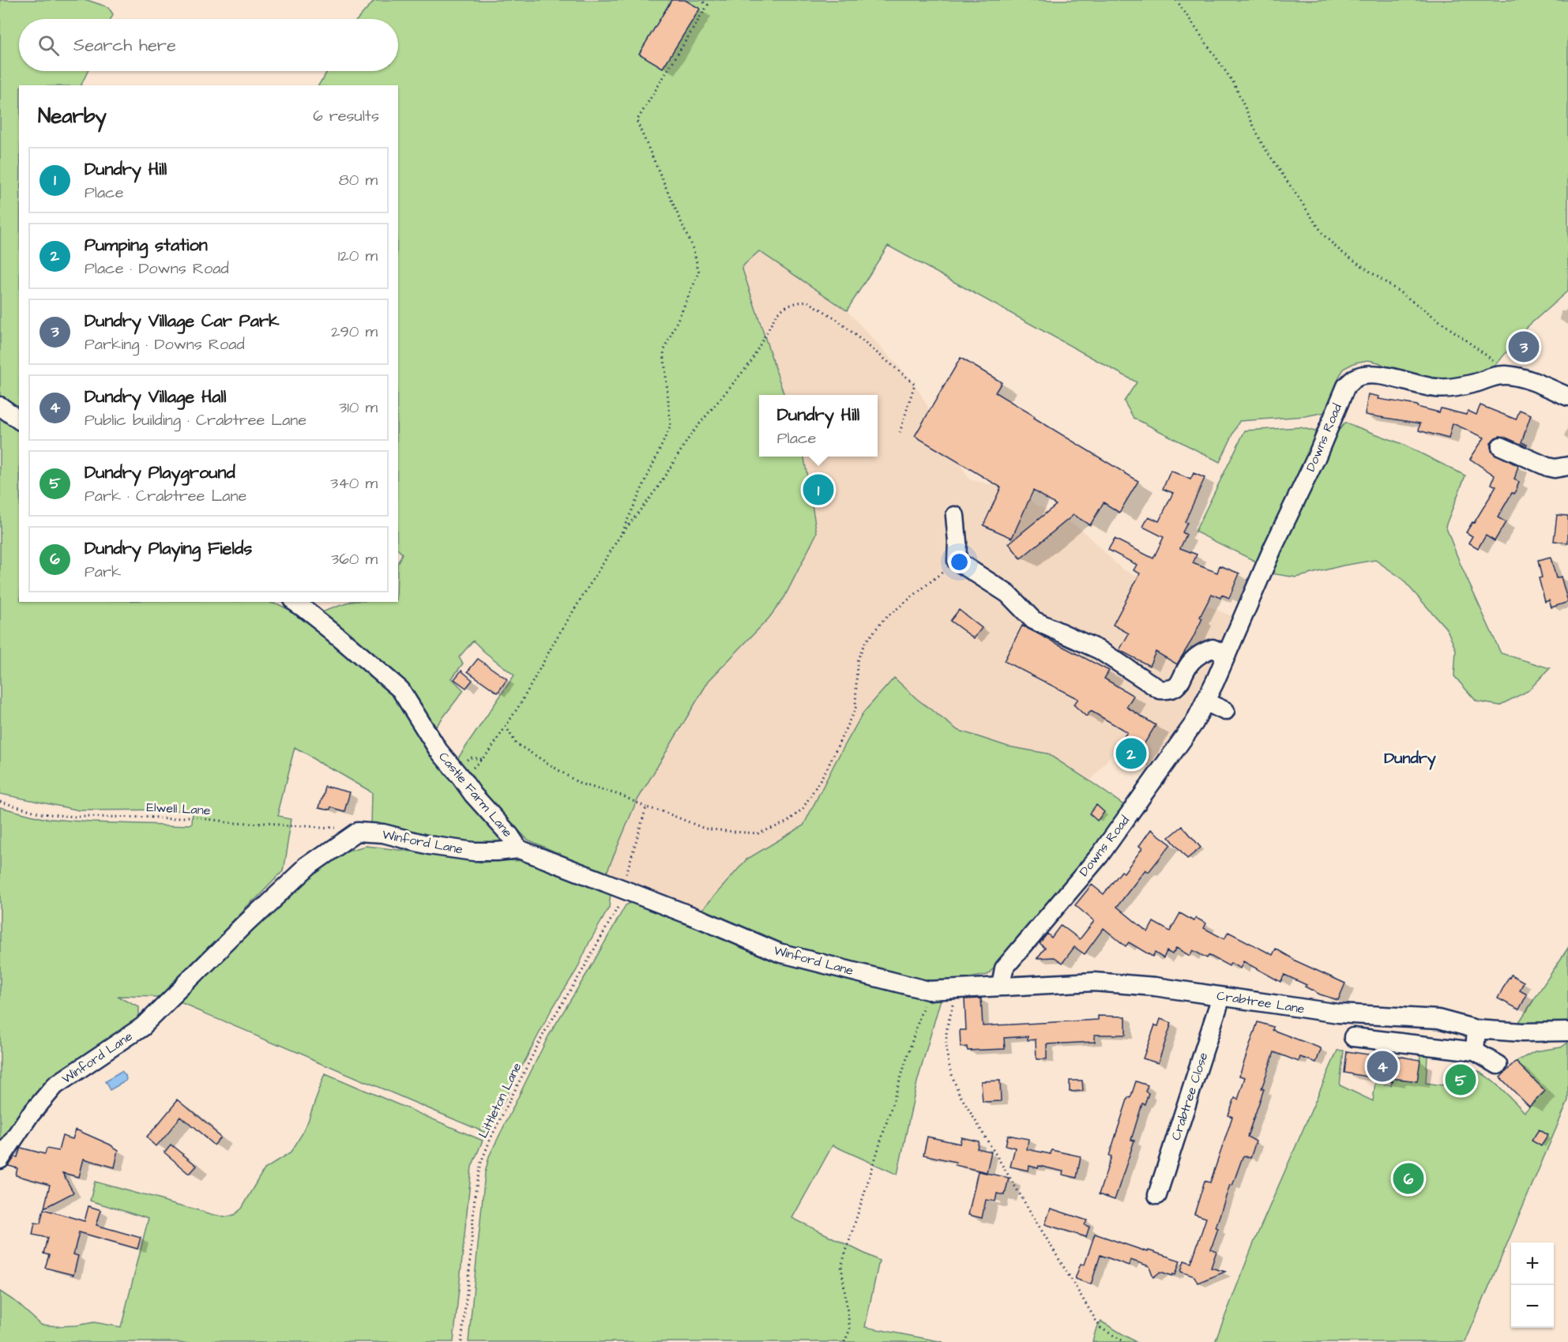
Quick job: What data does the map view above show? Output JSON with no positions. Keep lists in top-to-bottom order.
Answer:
{
  "streets": {
    "street": [
      "Downs Road",
      "Castle Farm Lane",
      "Winford Lane",
      "Crabtree Lane",
      "Crabtree Close"
    ],
    "path": ["Elwell Lane", "Littleton Lane"]
  },
  "crossings": [
    ["Downs Road", "Crabtree Lane"],
    ["Castle Farm Lane", "Winford Lane"],
    ["Elwell Lane", "Winford Lane"],
    ["Winford Lane", "Crabtree Lane"],
    ["Winford Lane", "Littleton Lane"],
    ["Crabtree Lane", "Crabtree Close"]
  ],
  "districts": ["Dundry"],
  "page": {
    "search": "Search here",
    "heading": ["Nearby", "6 results"],
    "list": [
      {
        "mark": "1",
        "name": "Dundry Hill",
        "note": "Place",
        "value": "80 m"
      },
      {
        "mark": "2",
        "name": "Pumping station",
        "note": "Place · Downs Road",
        "value": "120 m"
      },
      {
        "mark": "3",
        "name": "Dundry Village Car Park",
        "note": "Parking · Downs Road",
        "value": "290 m"
      },
      {
        "mark": "4",
        "name": "Dundry Village Hall",
        "note": "Public building · Crabtree Lane",
        "value": "310 m"
      },
      {
        "mark": "5",
        "name": "Dundry Playground",
        "note": "Park · Crabtree Lane",
        "value": "340 m"
      },
      {
        "mark": "6",
        "name": "Dundry Playing Fields",
        "note": "Park",
        "value": "360 m"
      }
    ],
    "pins": [
      "3",
      "1",
      "2",
      "4",
      "5",
      "6"
    ],
    "popup": ["Dundry Hill", "Place"],
    "map_buttons": ["+", "−"]
  }
}
